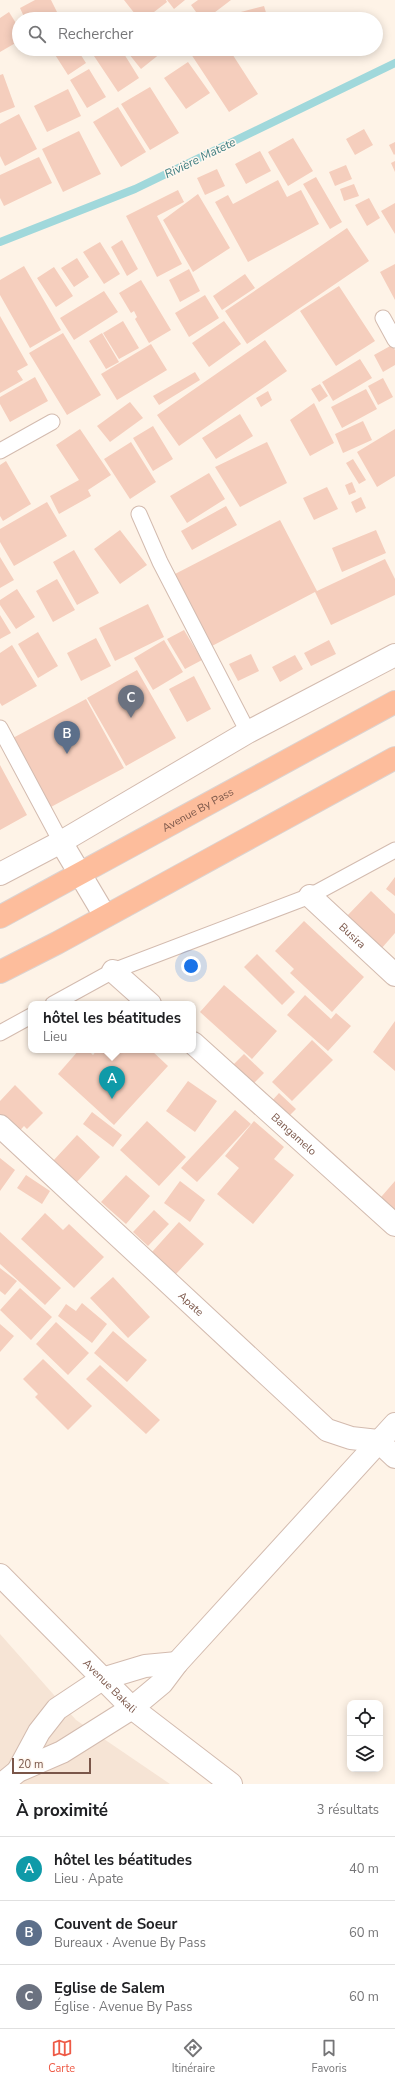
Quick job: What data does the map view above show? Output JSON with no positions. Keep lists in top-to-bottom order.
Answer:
{
  "streets": {
    "highway": ["Avenue By Pass"],
    "street": [
      "Busira",
      "Bangamelo",
      "Apate",
      "Avenue Bakali"
    ]
  },
  "water": ["Rivière Matete"],
  "scale_bar": "20 m",
  "page": {
    "search": "Rechercher",
    "pins": ["C", "B", "A"],
    "popup": ["hôtel les béatitudes", "Lieu"],
    "scale": "20 m",
    "heading": ["À proximité", "3 résultats"],
    "list": [
      {
        "mark": "A",
        "name": "hôtel les béatitudes",
        "note": "Lieu · Apate",
        "value": "40 m"
      },
      {
        "mark": "B",
        "name": "Couvent de Soeur",
        "note": "Bureaux · Avenue By Pass",
        "value": "60 m"
      },
      {
        "mark": "C",
        "name": "Eglise de Salem",
        "note": "Église · Avenue By Pass",
        "value": "60 m"
      }
    ],
    "nav": ["Carte", "Itinéraire", "Favoris"]
  }
}
